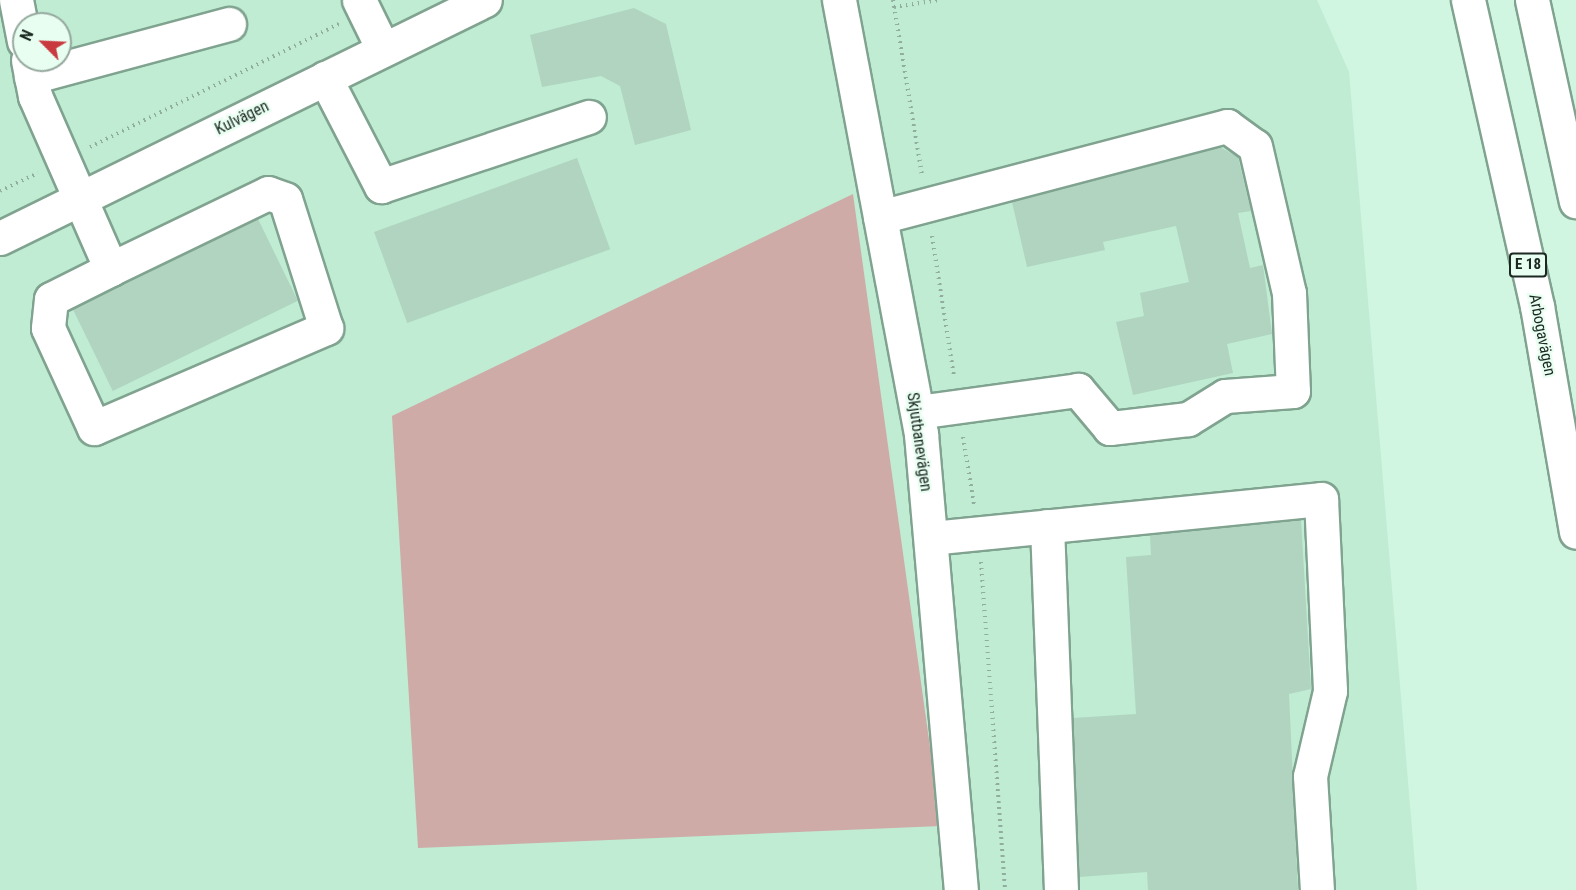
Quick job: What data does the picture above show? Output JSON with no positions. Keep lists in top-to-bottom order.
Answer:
{
  "streets": {
    "main road": [
      "Kulvägen",
      "E 18",
      "Arbogavägen",
      "Skjutbanevägen"
    ]
  },
  "north": "top left"
}
